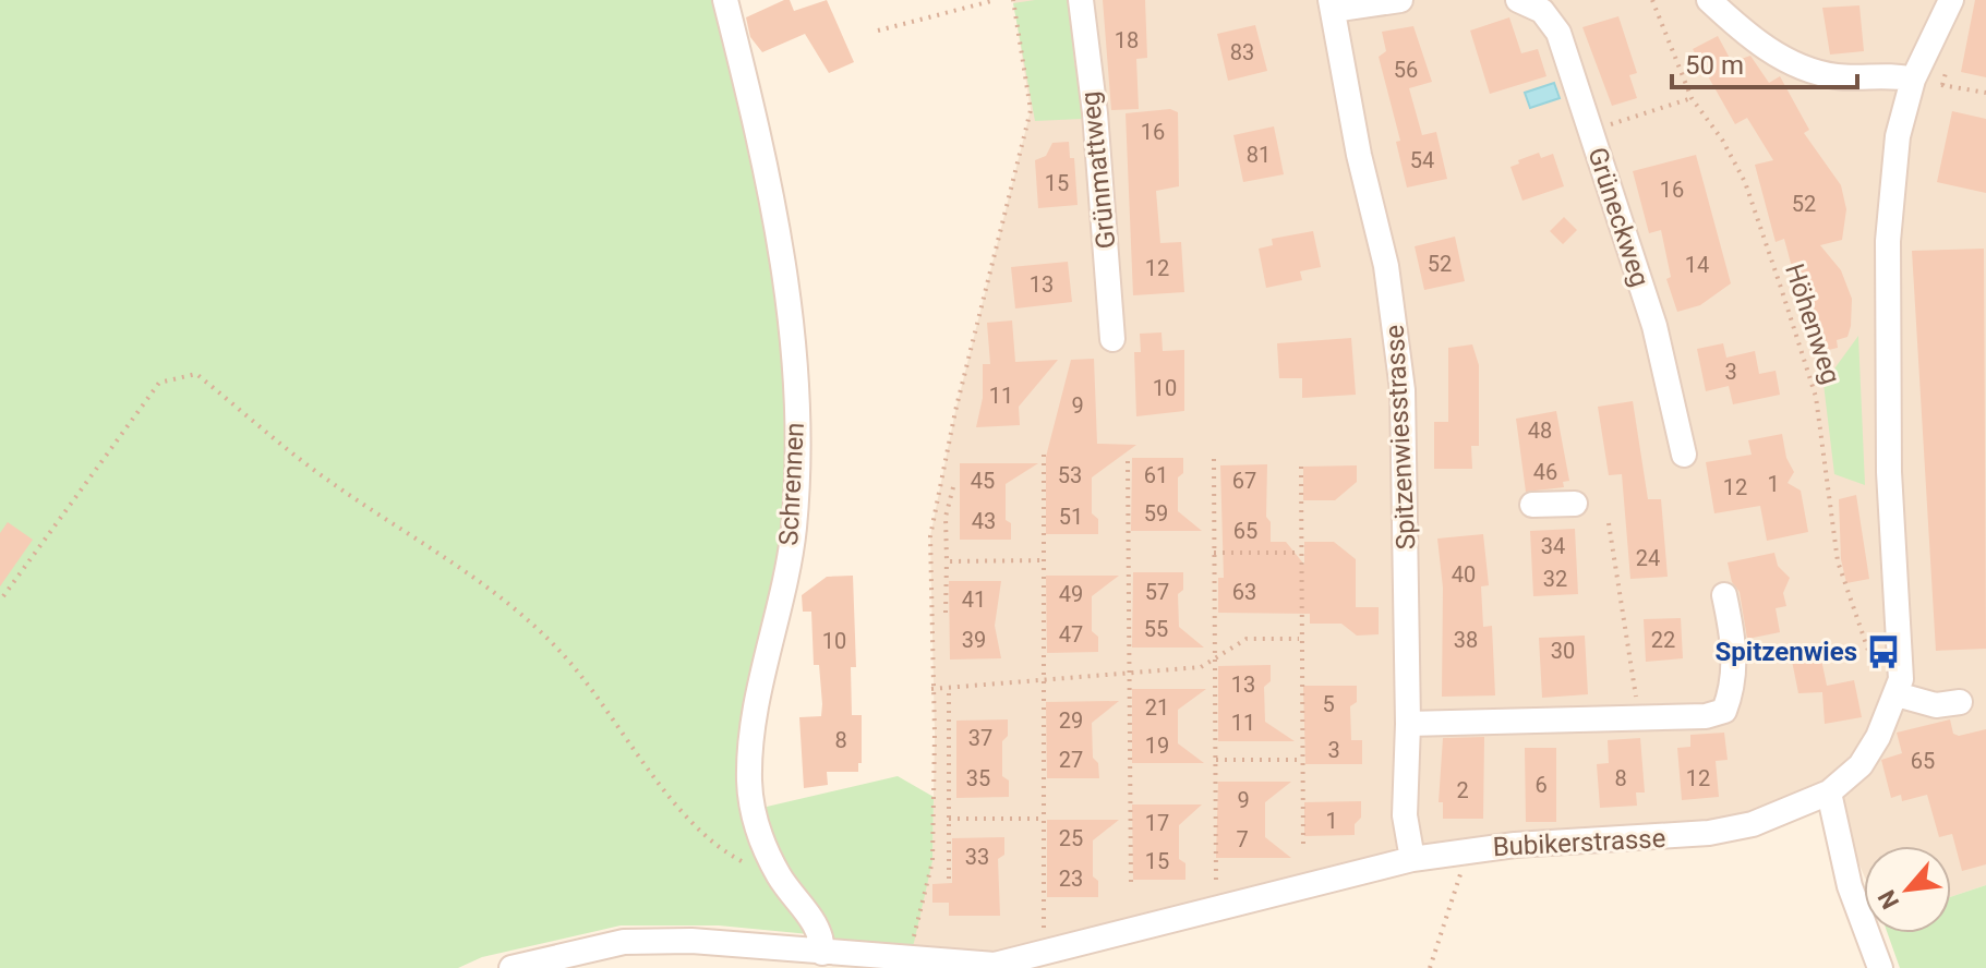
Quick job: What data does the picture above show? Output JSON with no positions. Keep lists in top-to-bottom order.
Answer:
{
  "streets": {
    "street": [
      "Grünmattweg",
      "Grüneckweg",
      "Spitzenwiesstrasse",
      "Schrennen",
      "Bubikerstrasse"
    ],
    "path": ["Höhenweg"]
  },
  "crossings": [
    ["Spitzenwiesstrasse", "Bubikerstrasse"],
    ["Schrennen", "Bubikerstrasse"]
  ],
  "places": {
    "bus stop": ["Spitzenwies"]
  },
  "house_numbers": [
    "18",
    "83",
    "56",
    "16",
    "81",
    "54",
    "15",
    "16",
    "52",
    "52",
    "14",
    "12",
    "13",
    "3",
    "10",
    "11",
    "9",
    "48",
    "46",
    "53",
    "61",
    "45",
    "67",
    "1",
    "12",
    "59",
    "51",
    "43",
    "65",
    "34",
    "24",
    "40",
    "32",
    "57",
    "63",
    "49",
    "41",
    "55",
    "47",
    "39",
    "38",
    "22",
    "10",
    "30",
    "13",
    "5",
    "21",
    "29",
    "11",
    "37",
    "8",
    "19",
    "3",
    "27",
    "65",
    "35",
    "8",
    "12",
    "6",
    "2",
    "9",
    "1",
    "17",
    "25",
    "7",
    "33",
    "15",
    "23"
  ],
  "scale_bar": "50 m",
  "north": "bottom left"
}
